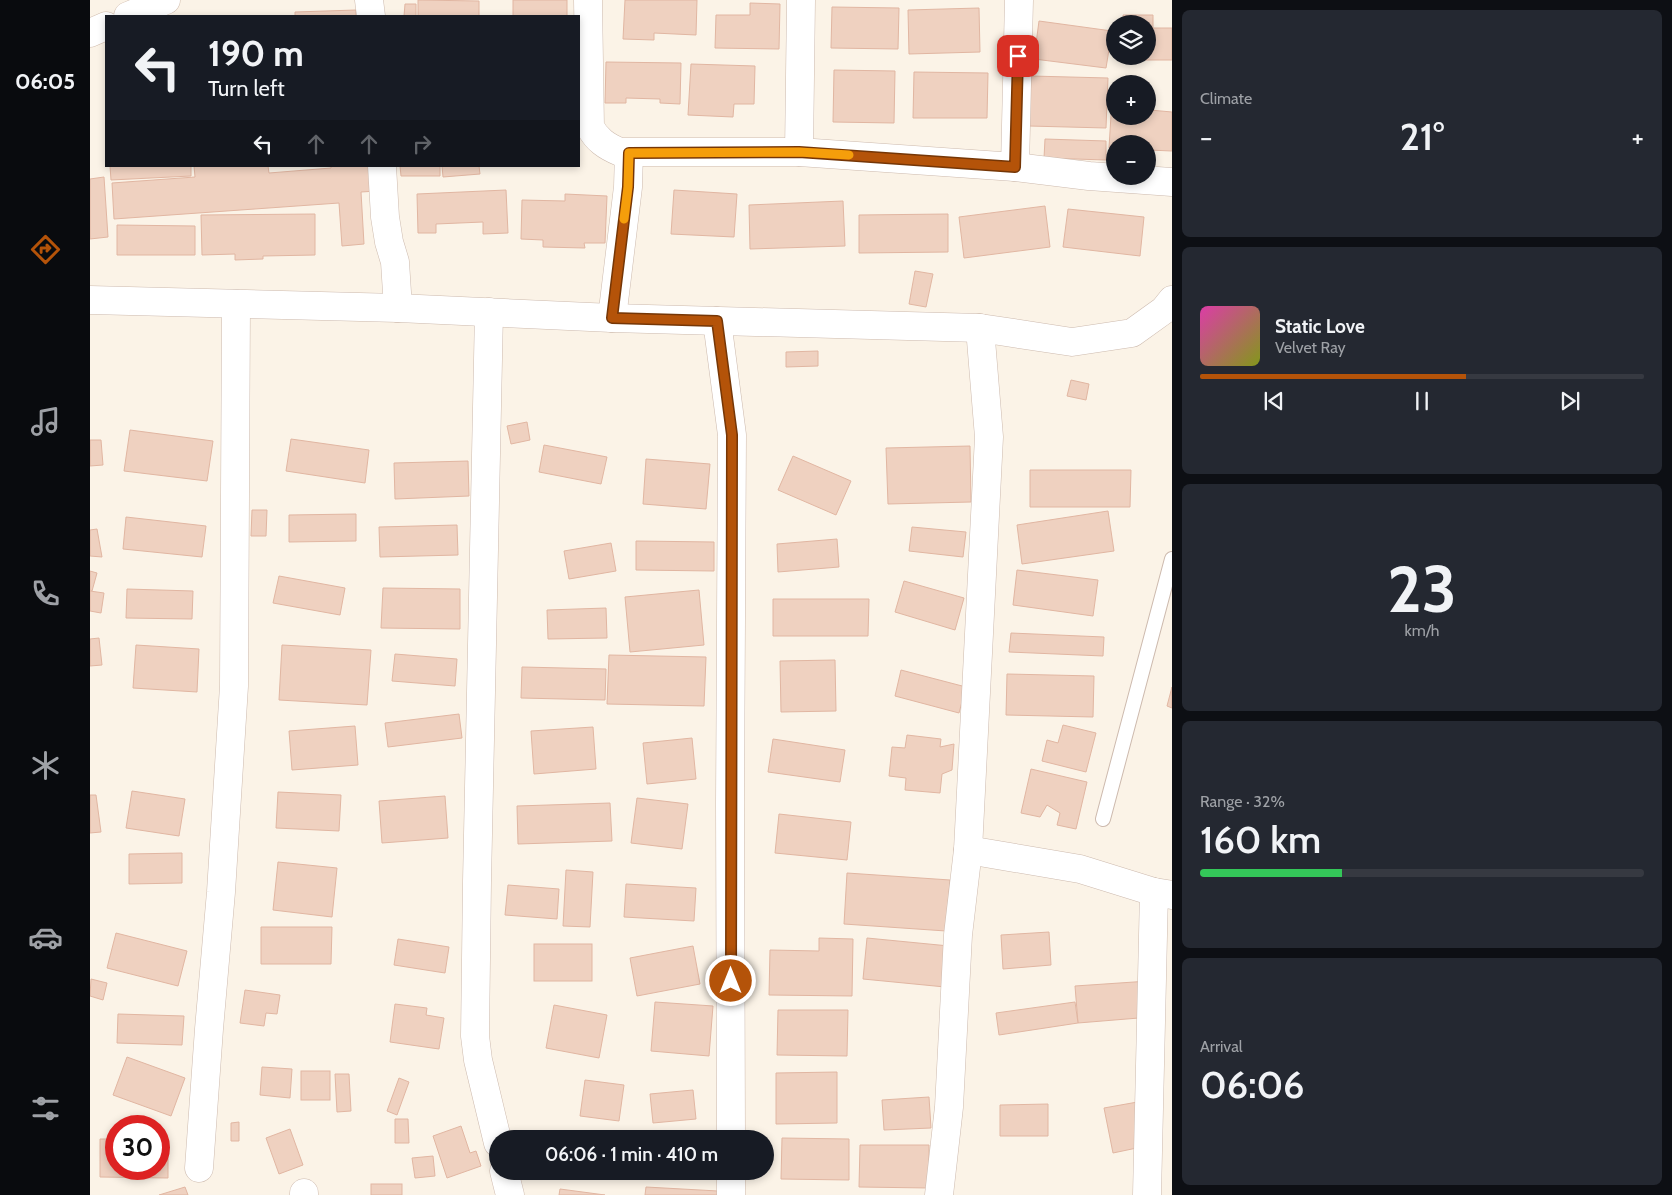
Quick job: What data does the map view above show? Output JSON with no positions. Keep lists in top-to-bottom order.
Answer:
{
  "page": {
    "tabs": "06:05",
    "tile": [
      "Climate",
      ["23", "km/h"],
      ["Range · 32%", "160 km"],
      ["Arrival", "06:06"]
    ],
    "map_buttons": ["+", "−"],
    "turn": ["190 m", "Turn left"],
    "heat": ["−", "21°", "+"],
    "song": ["Static Love", "Velvet Ray"],
    "limit": "30",
    "trip": "06:06 · 1 min · 410 m"
  }
}
